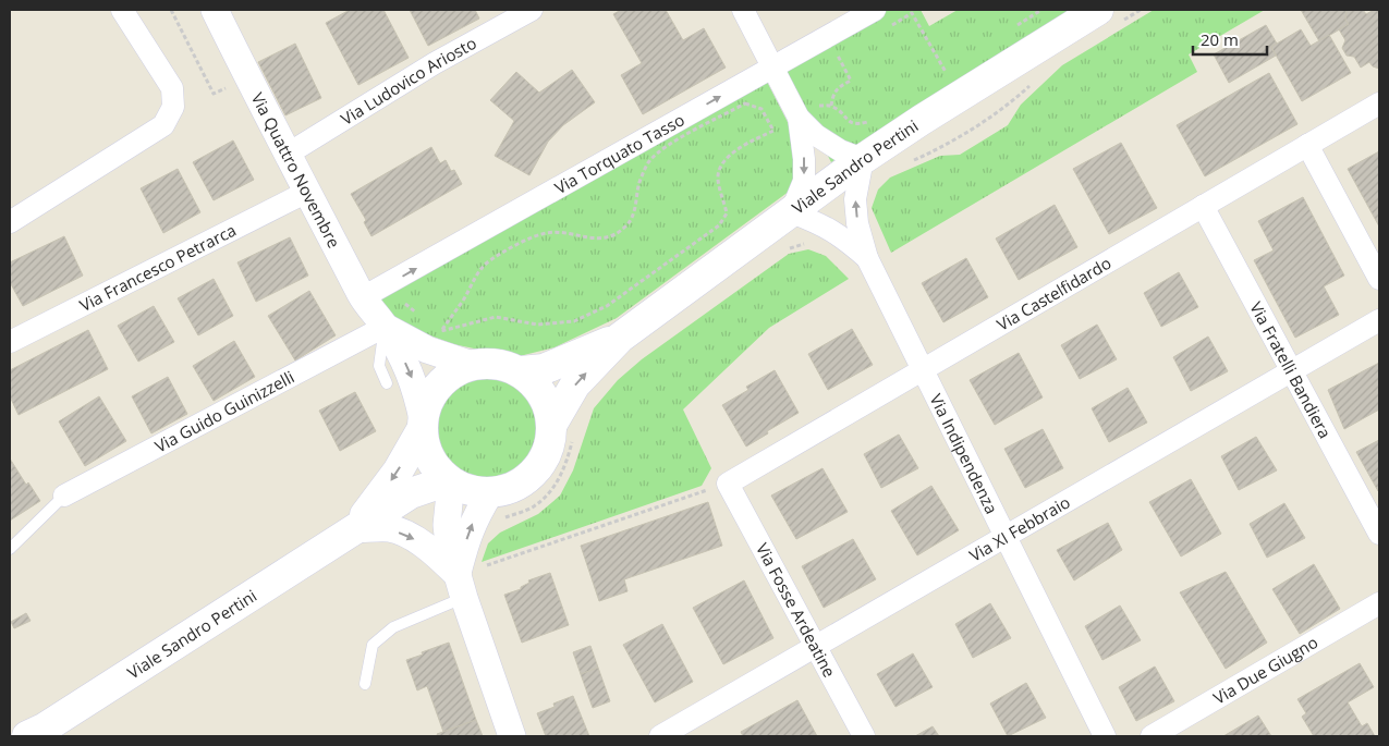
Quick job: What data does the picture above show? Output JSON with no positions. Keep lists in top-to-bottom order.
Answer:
{
  "streets": {
    "main road": ["Viale Sandro Pertini"],
    "street": [
      "Via Ludovico Ariosto",
      "Via Torquato Tasso",
      "Via Quattro Novembre",
      "Via Francesco Petrarca",
      "Via Castelfidardo",
      "Via Fratelli Bandiera",
      "Via Guido Guinizzelli",
      "Via Indipendenza",
      "Via XI Febbraio",
      "Via Fosse Ardeatine",
      "Via Due Giugno"
    ]
  },
  "crossings": [
    ["Via Ludovico Ariosto", "Via Quattro Novembre"],
    ["Via Torquato Tasso", "Via Quattro Novembre"],
    ["Viale Sandro Pertini", "Via Quattro Novembre"],
    ["Viale Sandro Pertini", "Via Indipendenza"],
    ["Via Quattro Novembre", "Via Francesco Petrarca"],
    ["Via Quattro Novembre", "Via Guido Guinizzelli"],
    ["Via Castelfidardo", "Via Fratelli Bandiera"],
    ["Via Castelfidardo", "Via Indipendenza"],
    ["Via Castelfidardo", "Via Fosse Ardeatine"],
    ["Via Fratelli Bandiera", "Via XI Febbraio"],
    ["Via Indipendenza", "Via XI Febbraio"],
    ["Via XI Febbraio", "Via Fosse Ardeatine"]
  ],
  "one_way": ["Via Torquato Tasso"],
  "scale_bar": "20 m"
}
